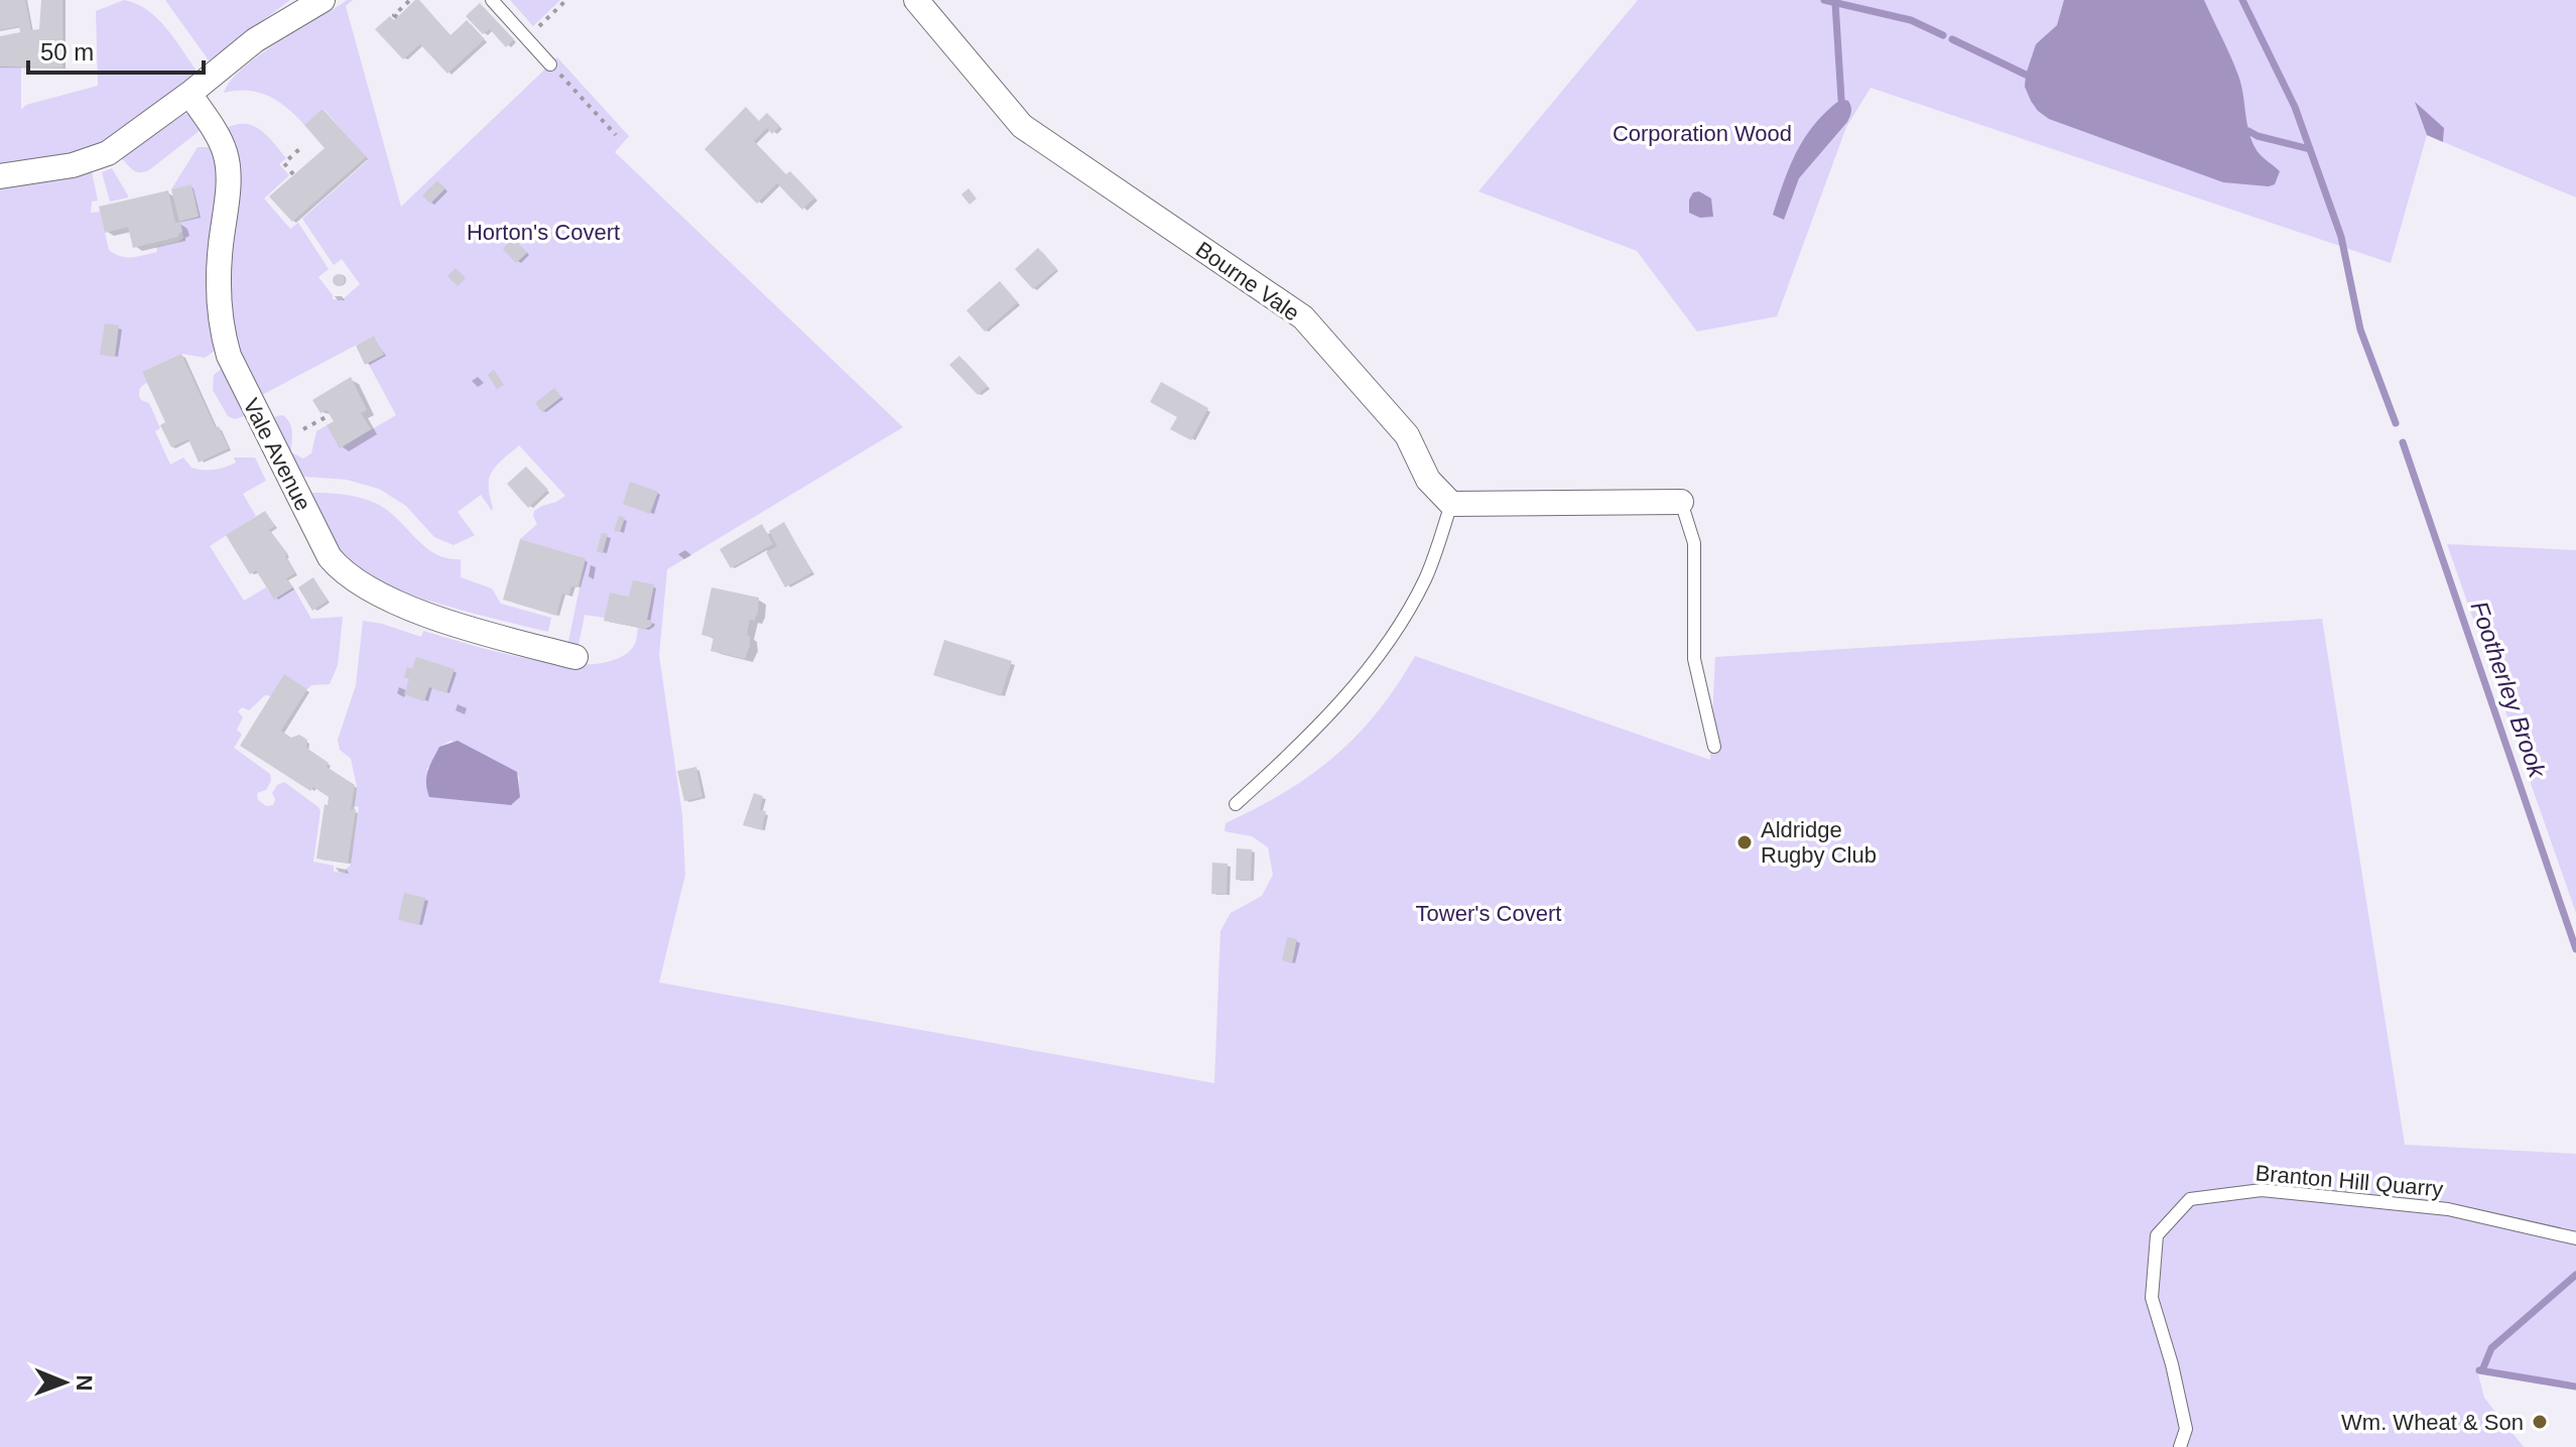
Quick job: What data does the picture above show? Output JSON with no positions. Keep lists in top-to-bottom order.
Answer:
{
  "streets": {
    "street": ["Bourne Vale", "Vale Avenue"],
    "lane": ["Branton Hill Quarry"]
  },
  "water": ["Footherley Brook"],
  "parks": ["Corporation Wood", "Horton's Covert", "Tower's Covert"],
  "places": ["Aldridge Rugby Club", "Wm. Wheat & Son"],
  "scale_bar": "50 m",
  "north": "right"
}
